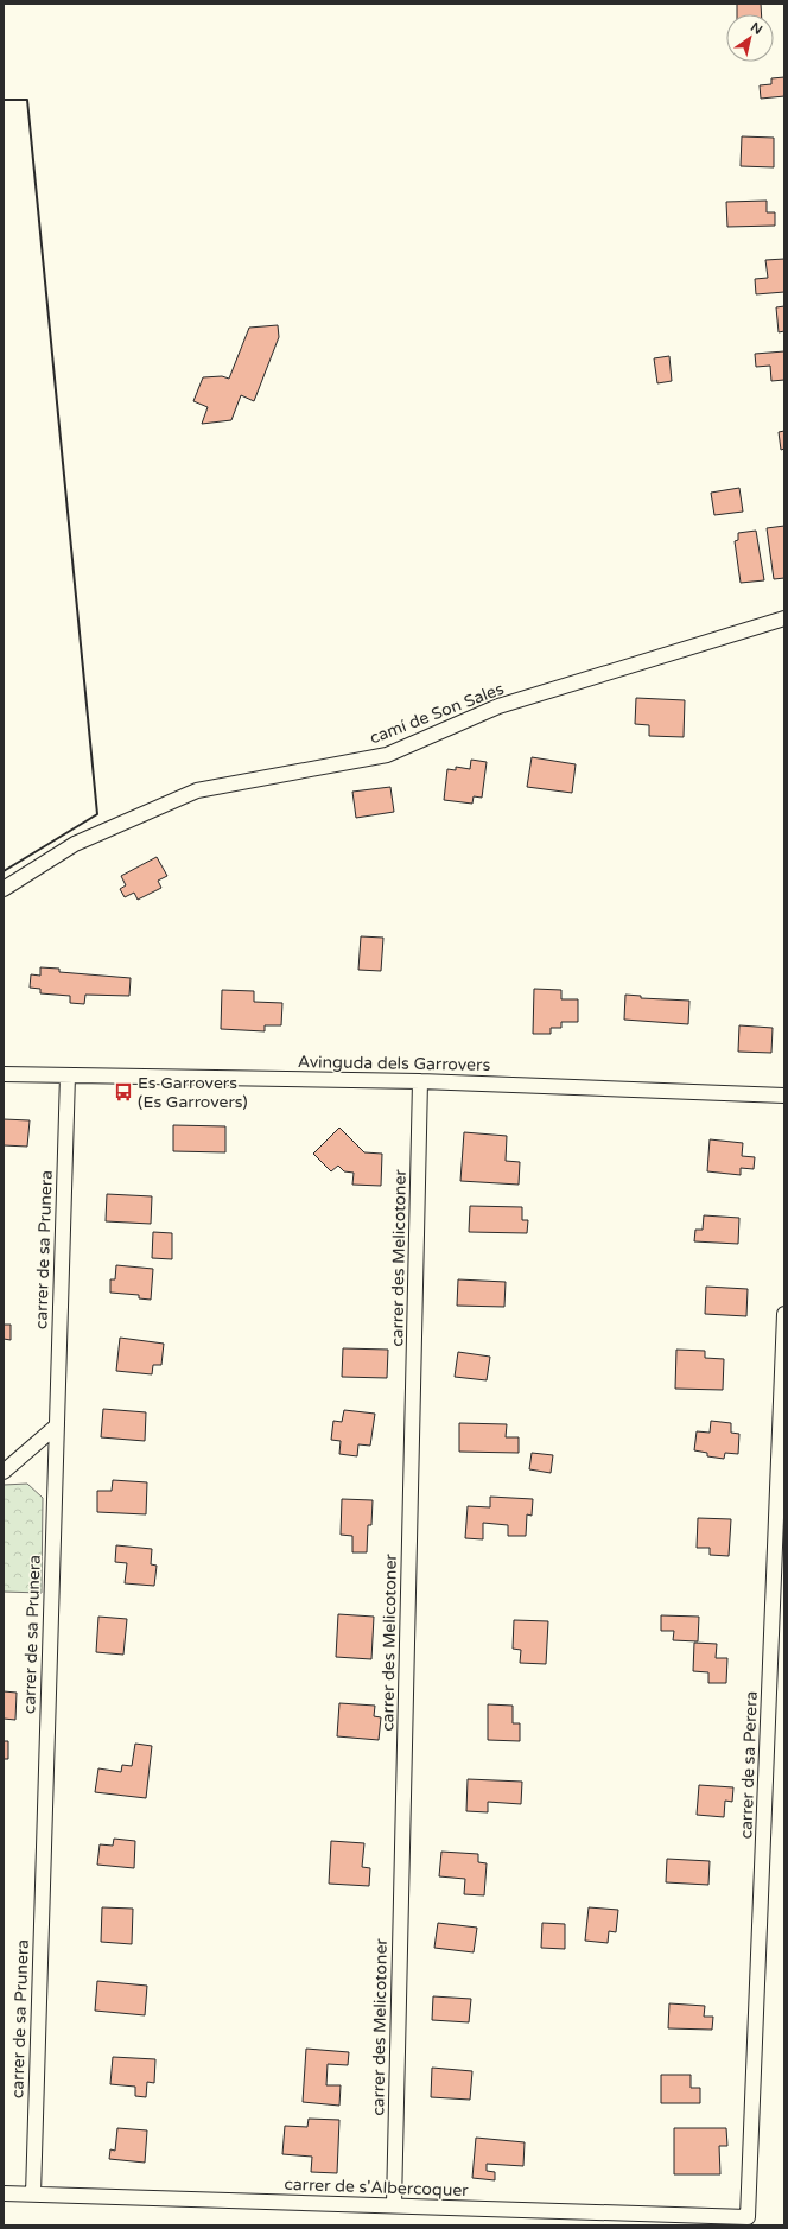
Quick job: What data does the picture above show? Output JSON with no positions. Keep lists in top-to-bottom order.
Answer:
{
  "streets": {
    "street": [
      "camí de Son Sales",
      "Avinguda dels Garrovers",
      "carrer de sa Prunera",
      "carrer des Melicotoner",
      "carrer de sa Perera",
      "carrer de s'Albercoquer"
    ]
  },
  "crossings": [
    ["Avinguda dels Garrovers", "carrer de sa Prunera"],
    ["Avinguda dels Garrovers", "carrer des Melicotoner"],
    ["carrer de sa Prunera", "carrer de s'Albercoquer"],
    ["carrer des Melicotoner", "carrer de s'Albercoquer"],
    ["carrer de sa Perera", "carrer de s'Albercoquer"]
  ],
  "places": {
    "bus stop": ["Es Garrovers (Es Garrovers)"]
  },
  "north": "top right"
}
